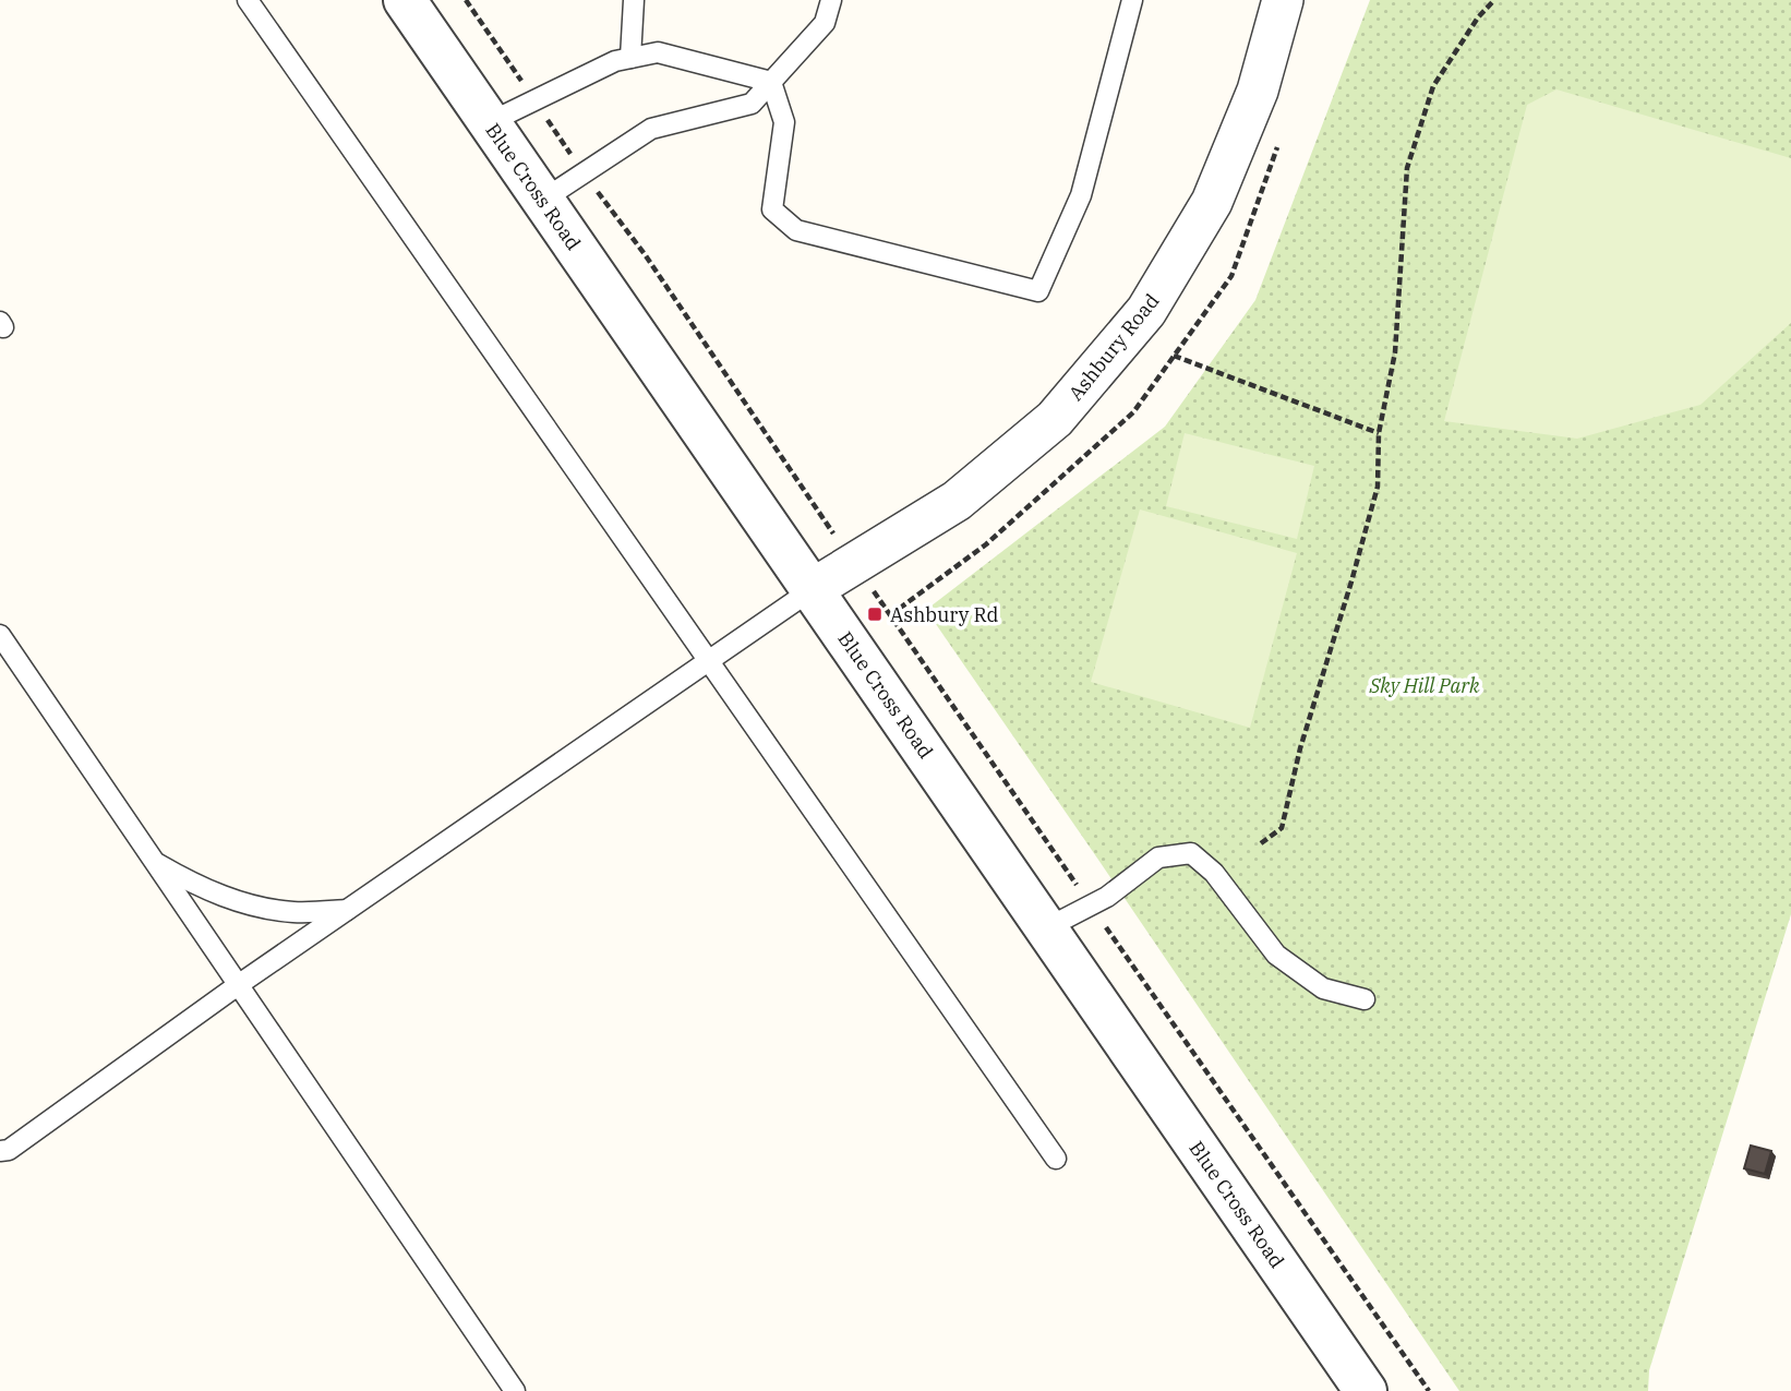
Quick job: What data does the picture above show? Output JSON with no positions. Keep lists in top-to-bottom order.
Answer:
{
  "streets": {
    "street": ["Blue Cross Road", "Ashbury Road"]
  },
  "crossings": [
    ["Blue Cross Road", "Ashbury Road"]
  ],
  "parks": ["Sky Hill Park"],
  "places": {
    "transit": ["Ashbury Rd"]
  }
}
